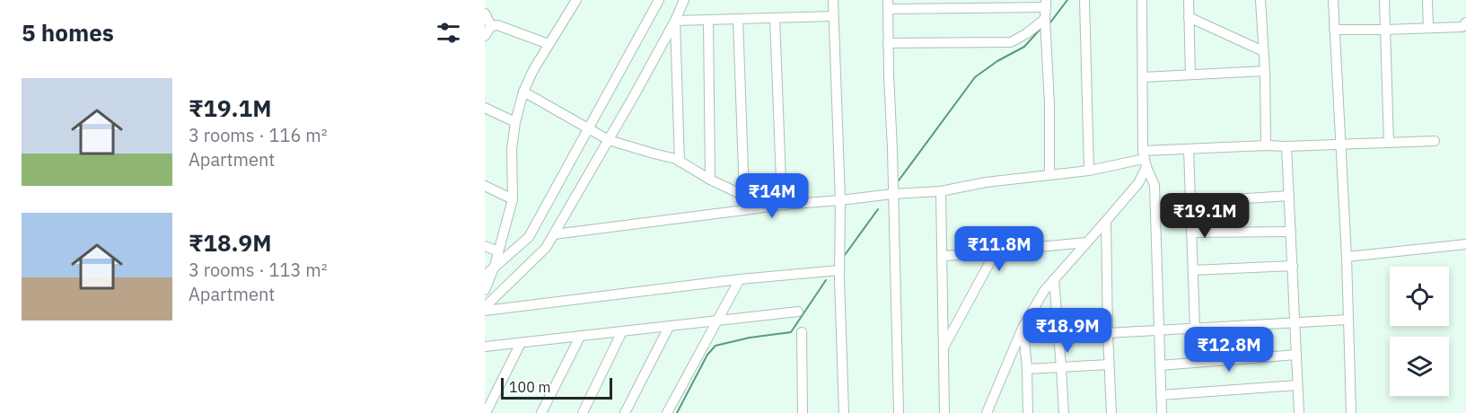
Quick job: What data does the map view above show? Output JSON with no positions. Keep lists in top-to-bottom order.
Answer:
{
  "scale_bar": "100 m",
  "page": {
    "heading": "5 homes",
    "list": [
      {
        "name": "₹19.1M",
        "note": "3 rooms · 116 m² · Apartment"
      },
      {
        "name": "₹18.9M",
        "note": "3 rooms · 113 m² · Apartment"
      }
    ],
    "price": [
      "₹14M",
      "₹19.1M",
      "₹11.8M",
      "₹18.9M",
      "₹12.8M"
    ],
    "scale": "100 m"
  }
}
